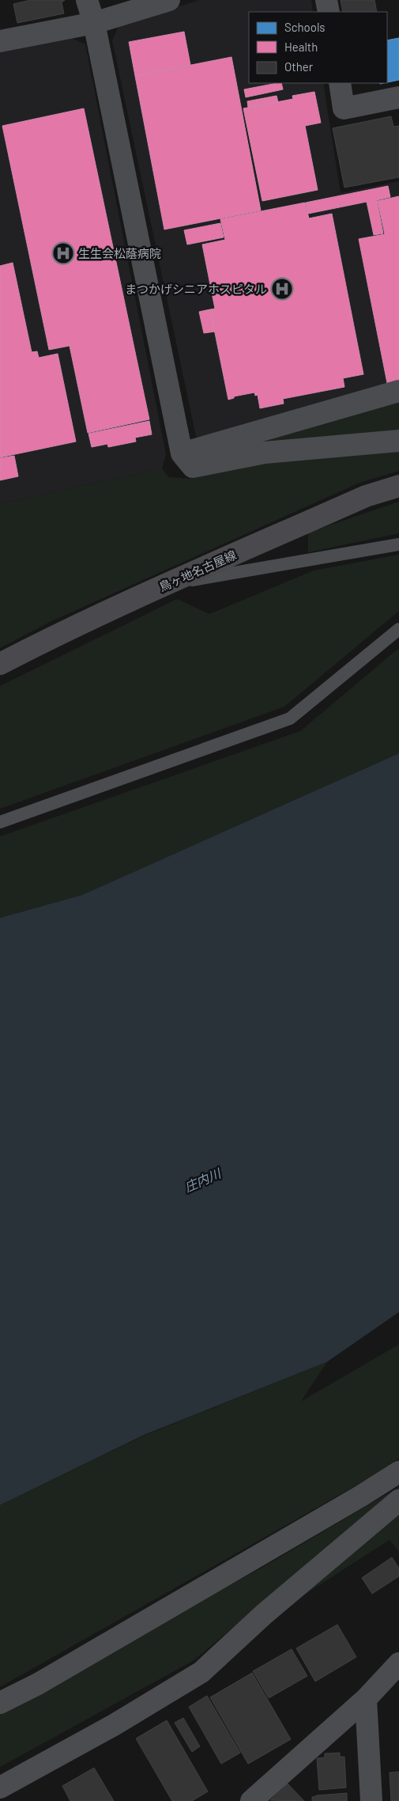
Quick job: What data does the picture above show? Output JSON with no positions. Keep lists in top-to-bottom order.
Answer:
{
  "streets": {
    "main road": ["鳥ヶ地名古屋線"]
  },
  "water": ["庄内川"],
  "places": {
    "hospital": ["生生会松蔭病院", "まつかげシニアホスピタル"]
  },
  "legend": ["Schools", "Health", "Other"]
}
